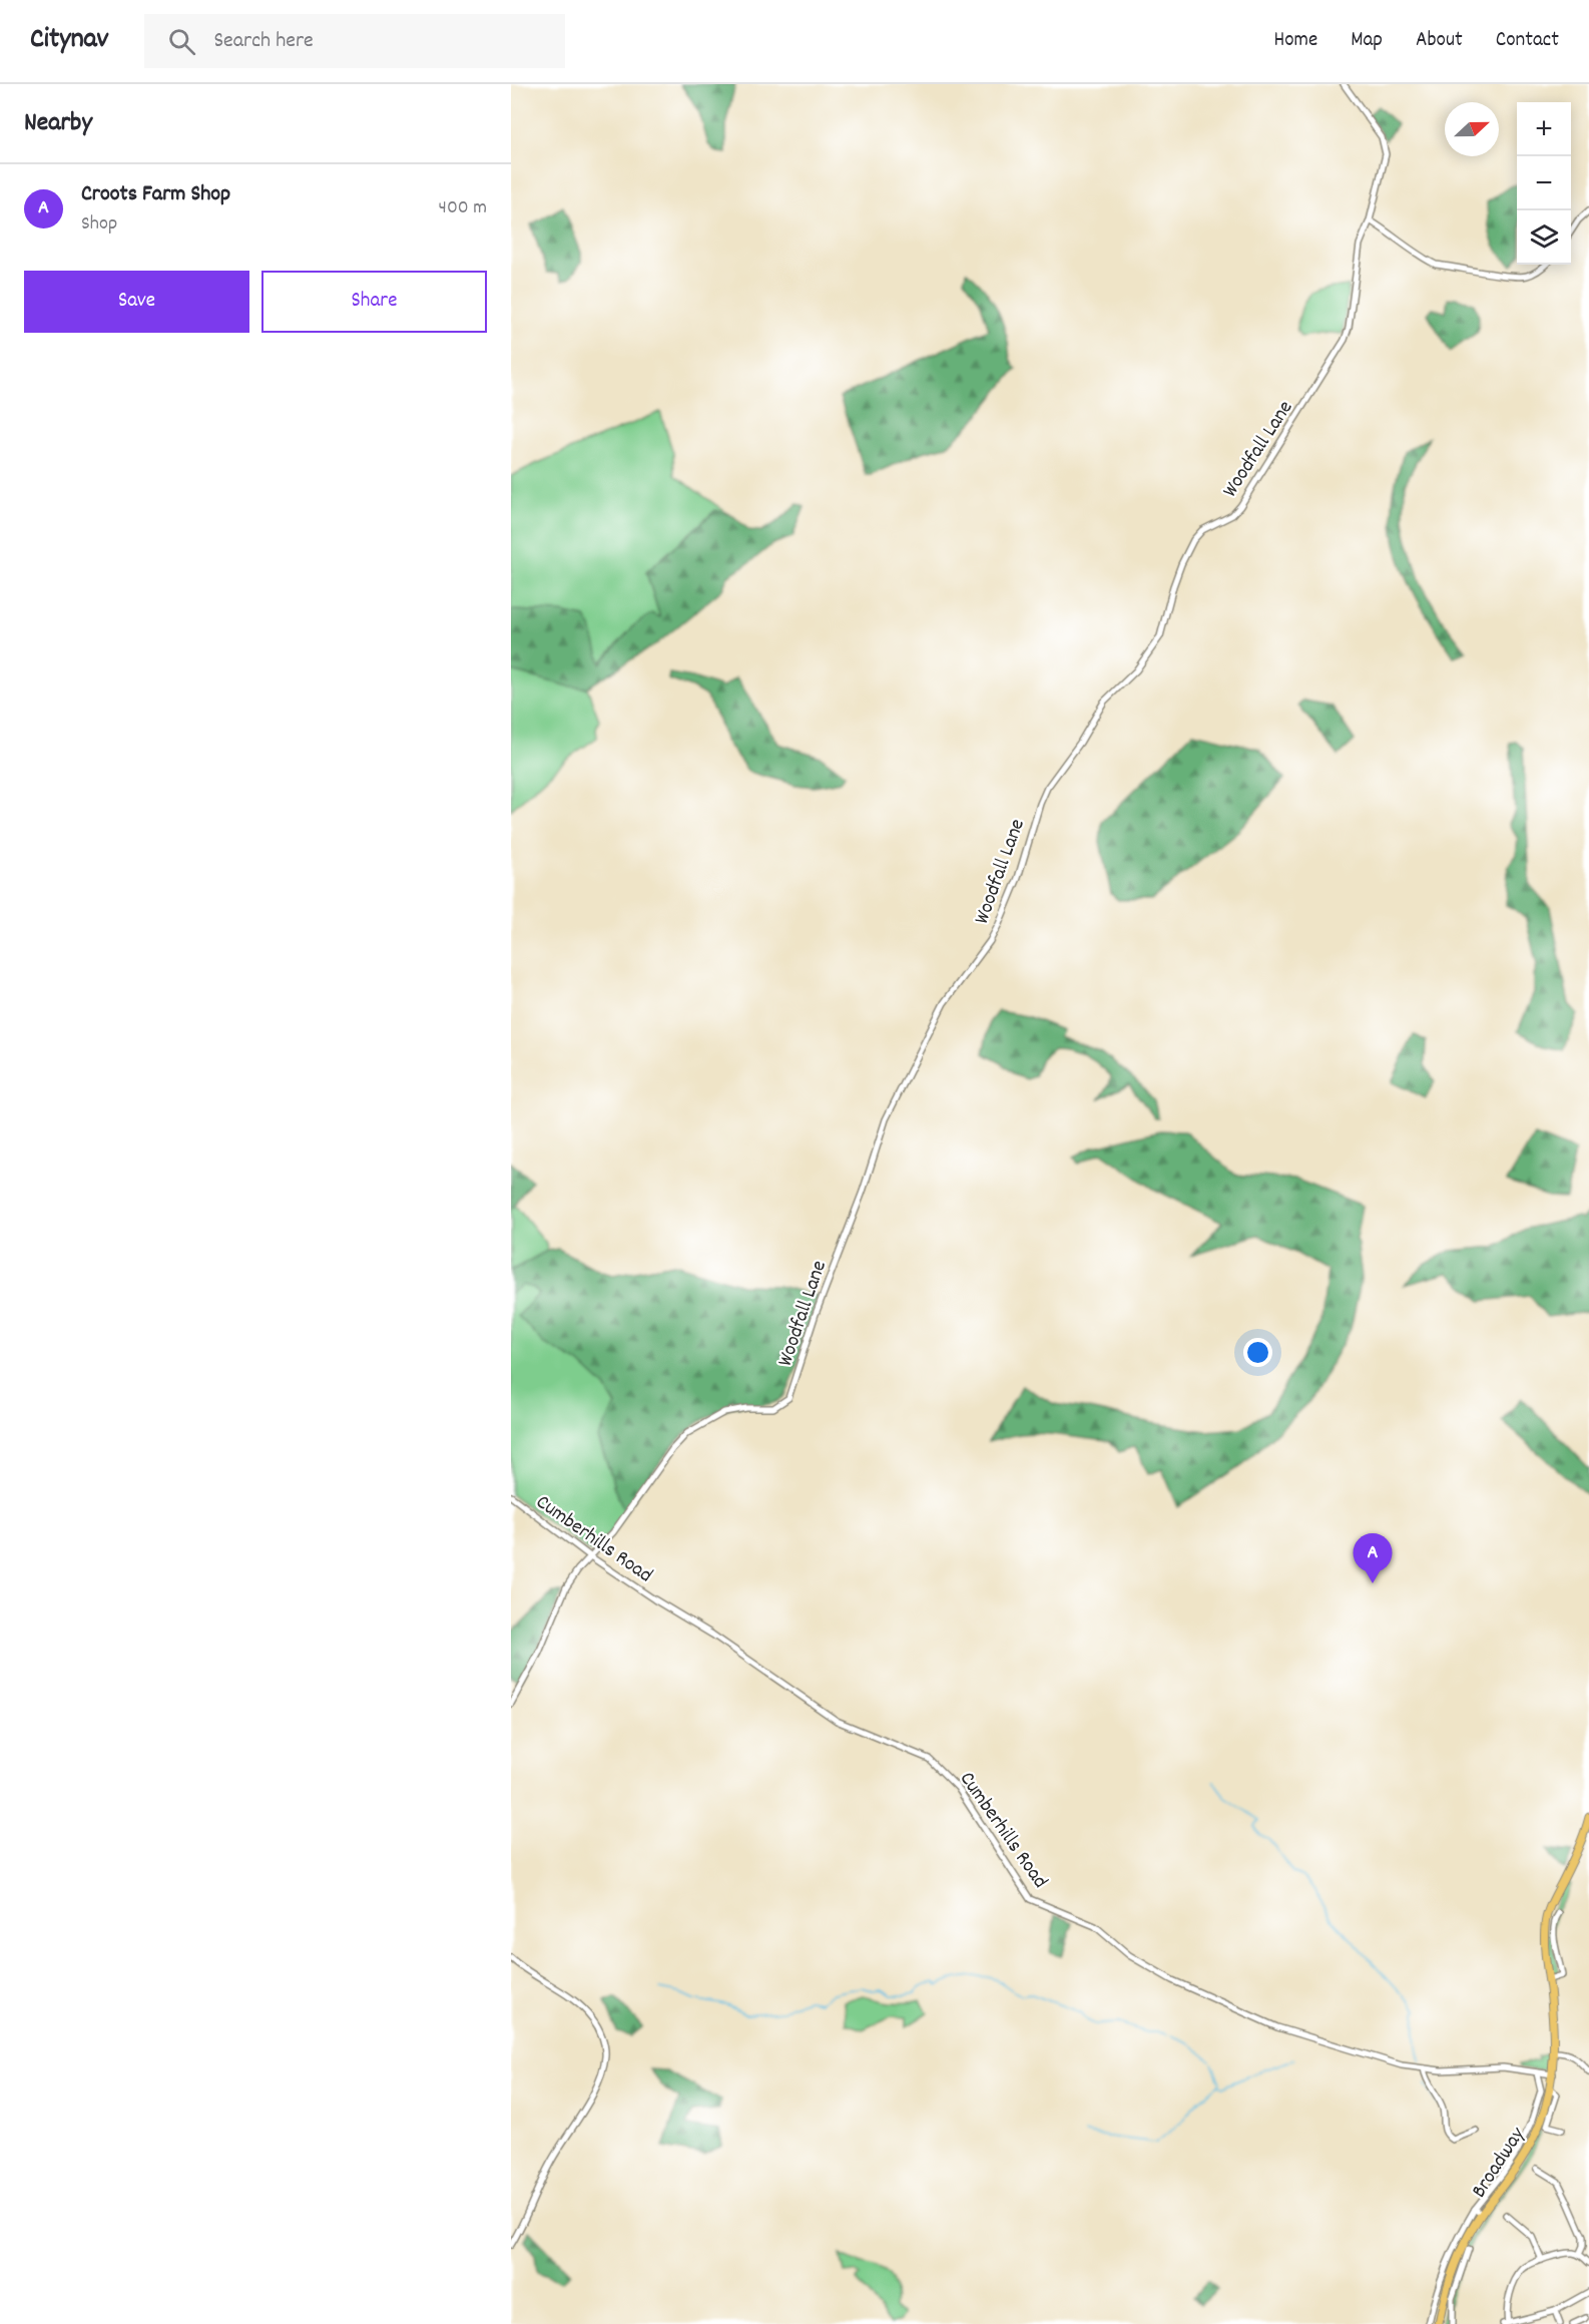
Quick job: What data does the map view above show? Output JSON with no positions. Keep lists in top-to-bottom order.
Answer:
{
  "streets": {
    "main road": ["Broadway"],
    "street": ["Woodfall Lane", "Cumberhills Road"]
  },
  "crossings": [
    ["Woodfall Lane", "Cumberhills Road"],
    ["Cumberhills Road", "Broadway"]
  ],
  "north": "right",
  "page": {
    "header": "Citynav",
    "search": "Search here",
    "nav": [
      "Home",
      "Map",
      "About",
      "Contact"
    ],
    "heading": "Nearby",
    "map_buttons": ["+", "−"],
    "list": [
      {
        "mark": "A",
        "name": "Croots Farm Shop",
        "note": "Shop",
        "value": "400 m"
      }
    ],
    "buttons": ["Save", "Share"],
    "pins": "A"
  }
}
